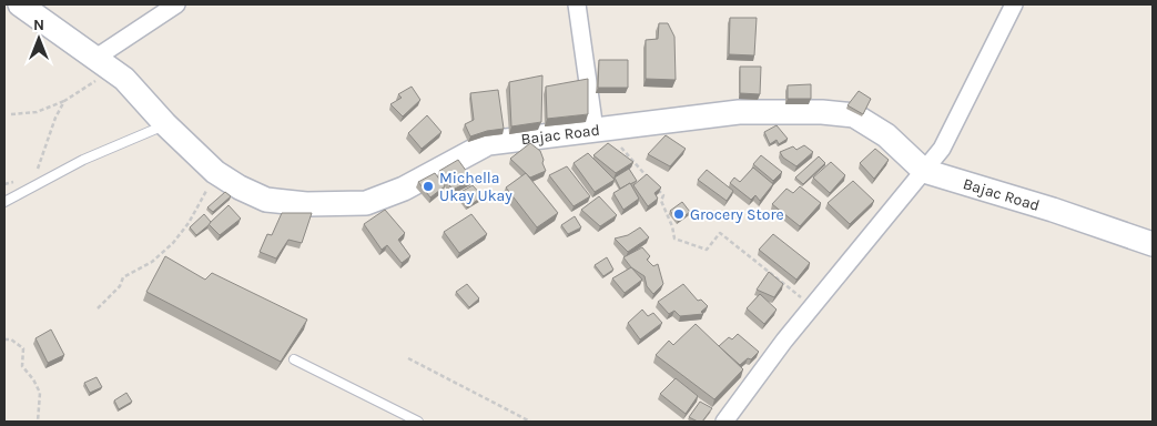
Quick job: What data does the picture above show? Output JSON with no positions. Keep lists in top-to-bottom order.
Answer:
{
  "streets": {
    "street": ["Bajac Road"]
  },
  "places": ["Michella Ukay Ukay", "Grocery Store"],
  "north": "top"
}
